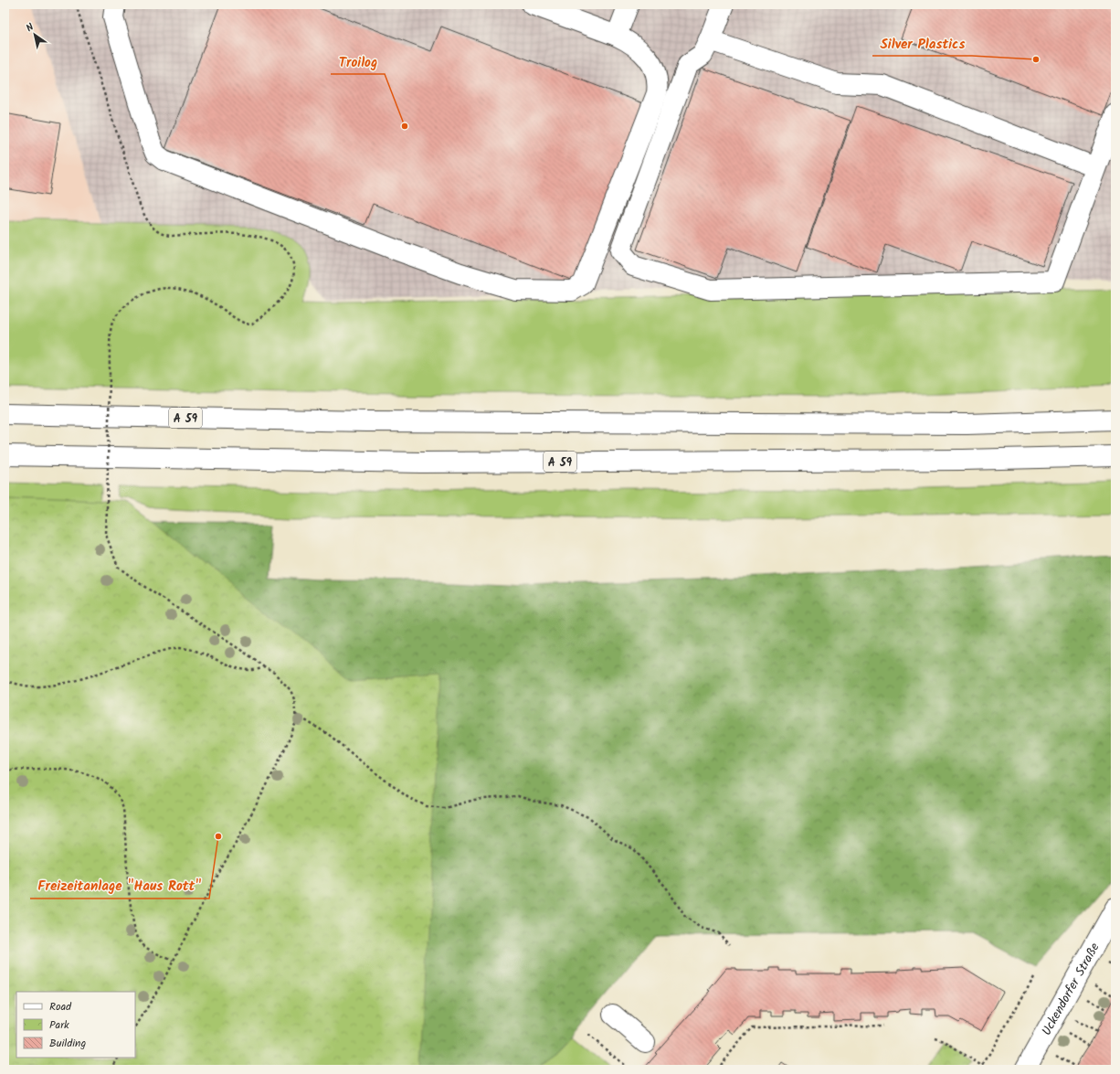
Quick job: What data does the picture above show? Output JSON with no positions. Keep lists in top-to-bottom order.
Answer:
{
  "streets": {
    "main road": ["A 59", "Uckendorfer Straße"]
  },
  "places": ["Silver Plastics", "Troilog", "Freizeitanlage \"Haus Rott\""],
  "legend": ["Road", "Park", "Building"],
  "north": "top left"
}
